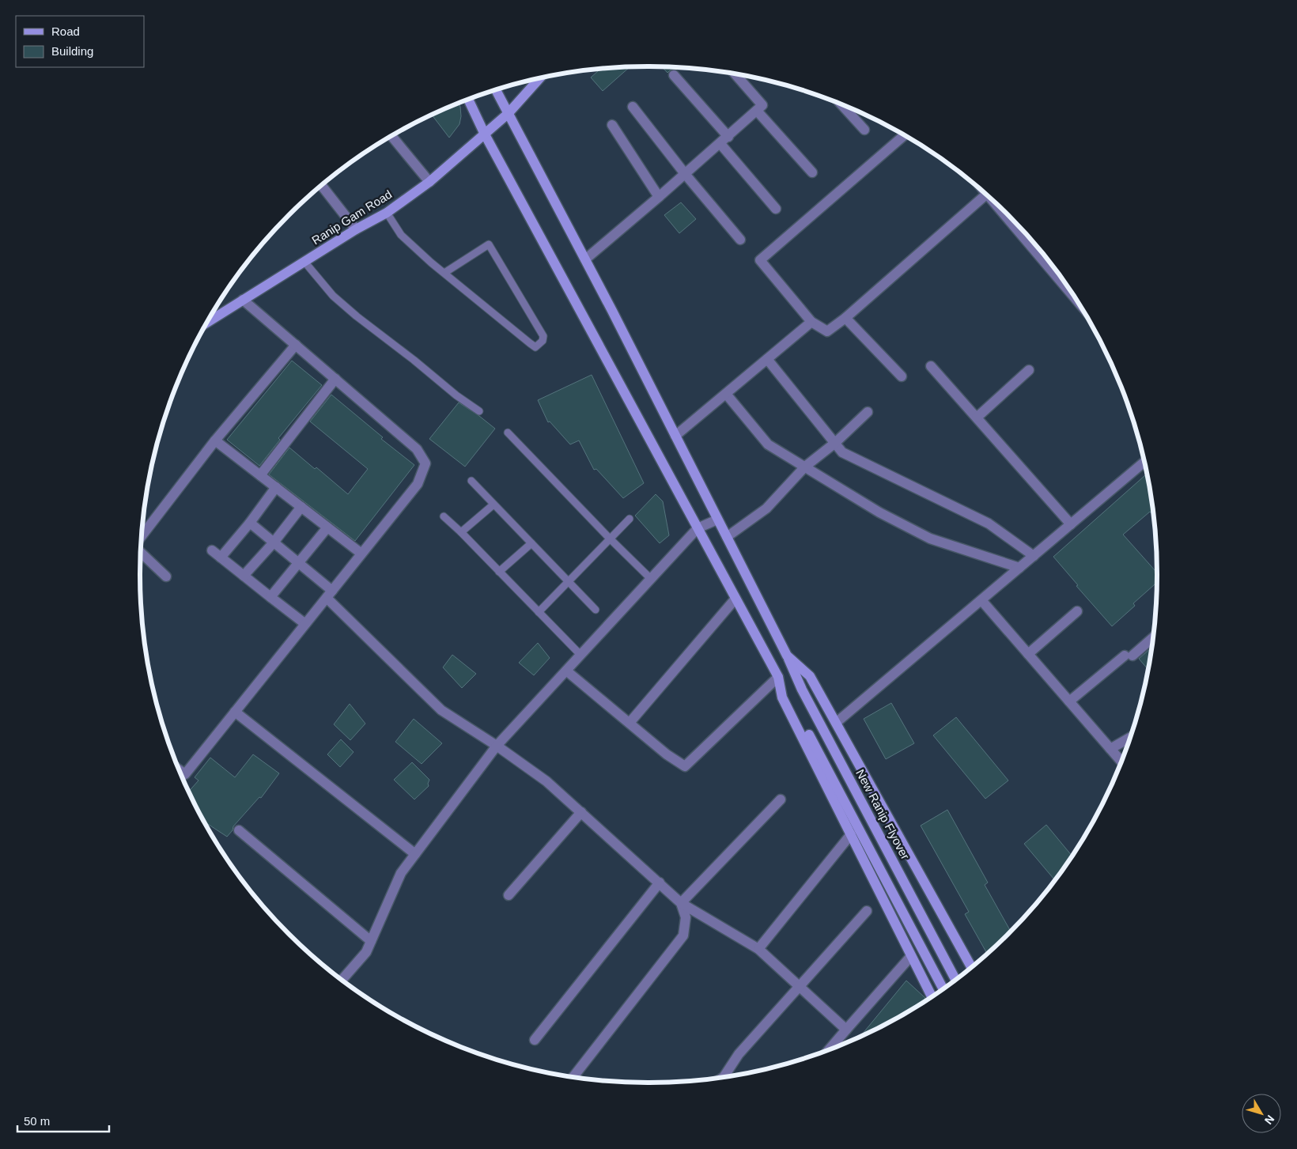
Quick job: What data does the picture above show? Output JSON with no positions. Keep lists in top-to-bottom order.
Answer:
{
  "streets": {
    "main road": ["Ranip Gam Road", "New Ranip Flyover"]
  },
  "crossings": [
    ["Ranip Gam Road", "New Ranip Flyover"]
  ],
  "legend": ["Road", "Building"],
  "scale_bar": "50 m",
  "north": "bottom right"
}
